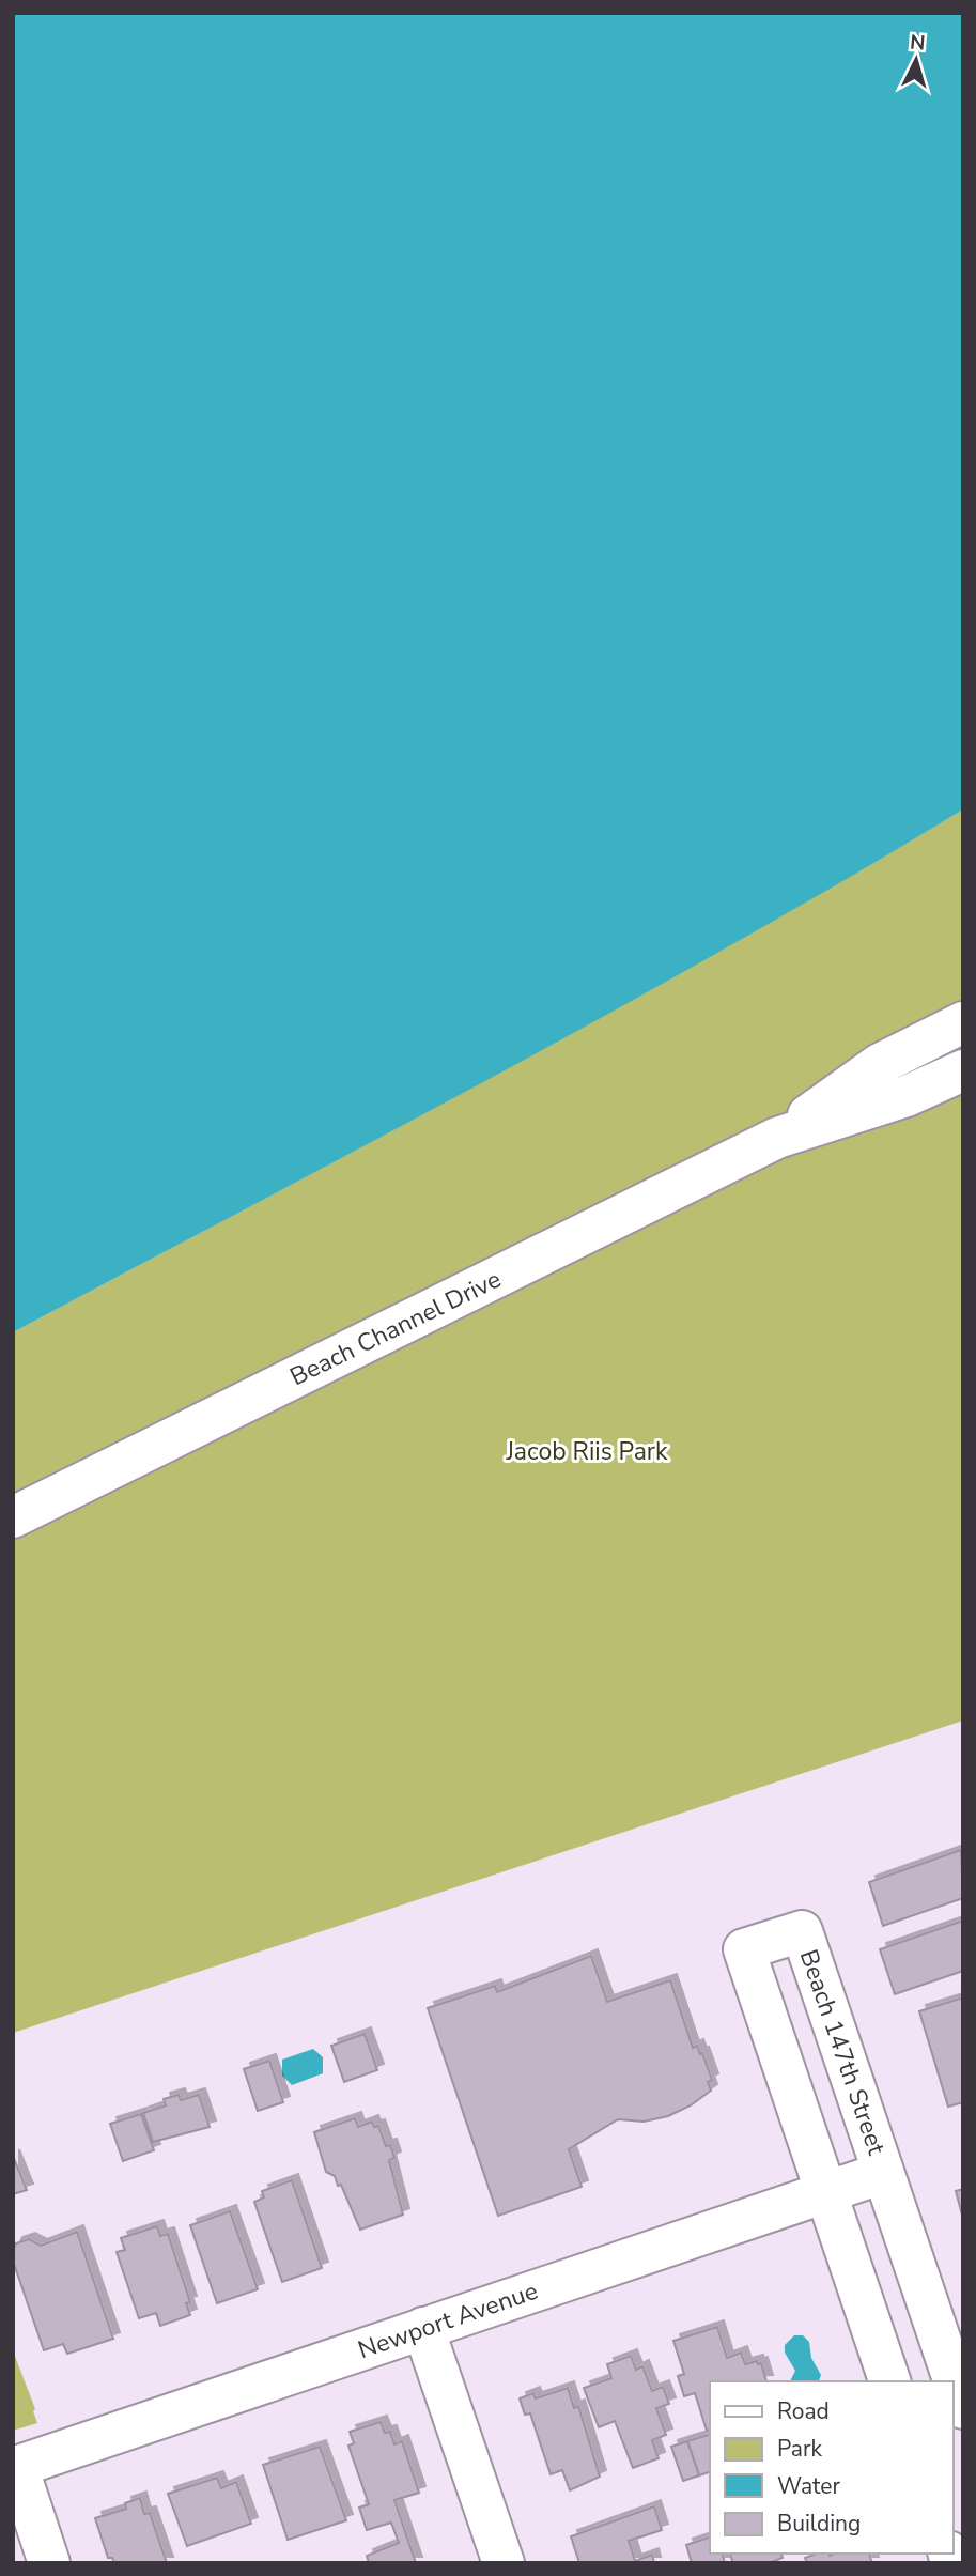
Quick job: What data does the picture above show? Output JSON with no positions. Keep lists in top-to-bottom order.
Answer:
{
  "streets": {
    "street": ["Beach Channel Drive", "Beach 147th Street", "Newport Avenue"]
  },
  "crossings": [
    ["Beach 147th Street", "Newport Avenue"]
  ],
  "parks": ["Jacob Riis Park"],
  "legend": [
    "Road",
    "Park",
    "Water",
    "Building"
  ],
  "north": "top"
}
